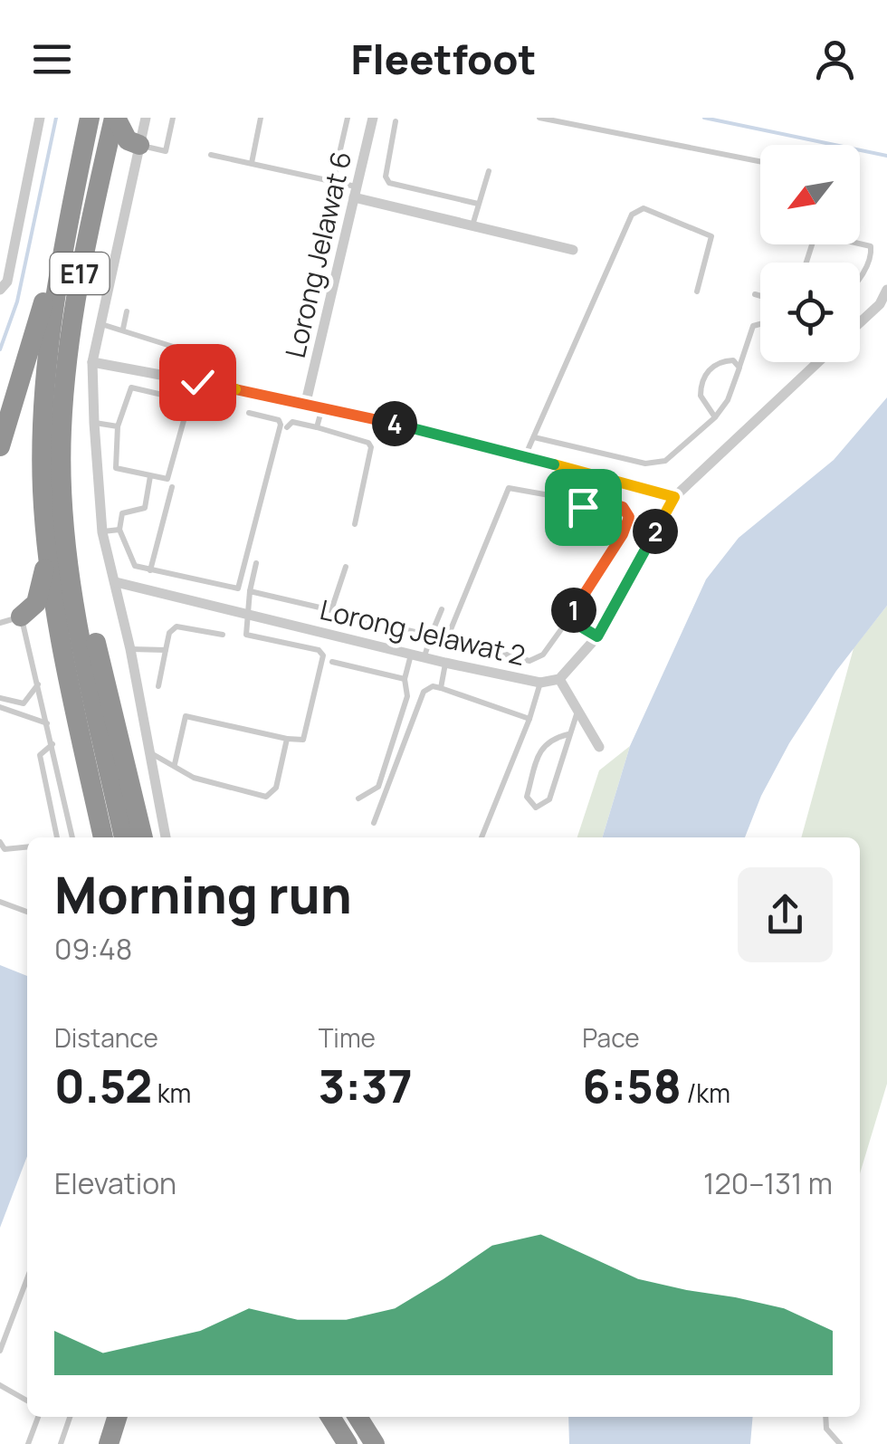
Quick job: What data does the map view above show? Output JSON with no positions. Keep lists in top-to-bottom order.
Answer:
{
  "streets": {
    "highway": ["E17"],
    "street": ["Lorong Jelawat 6", "Lorong Jelawat 2"]
  },
  "north": "bottom left",
  "page": {
    "header": "Fleetfoot",
    "pins": ["4", "2", "1"],
    "heading": ["Morning run", "09:48"],
    "stats": [
      ["Distance", "0.52 km"],
      ["Time", "3:37"],
      ["Pace", "6:58 /km"]
    ],
    "chart": ["Elevation", "120–131 m"]
  }
}
